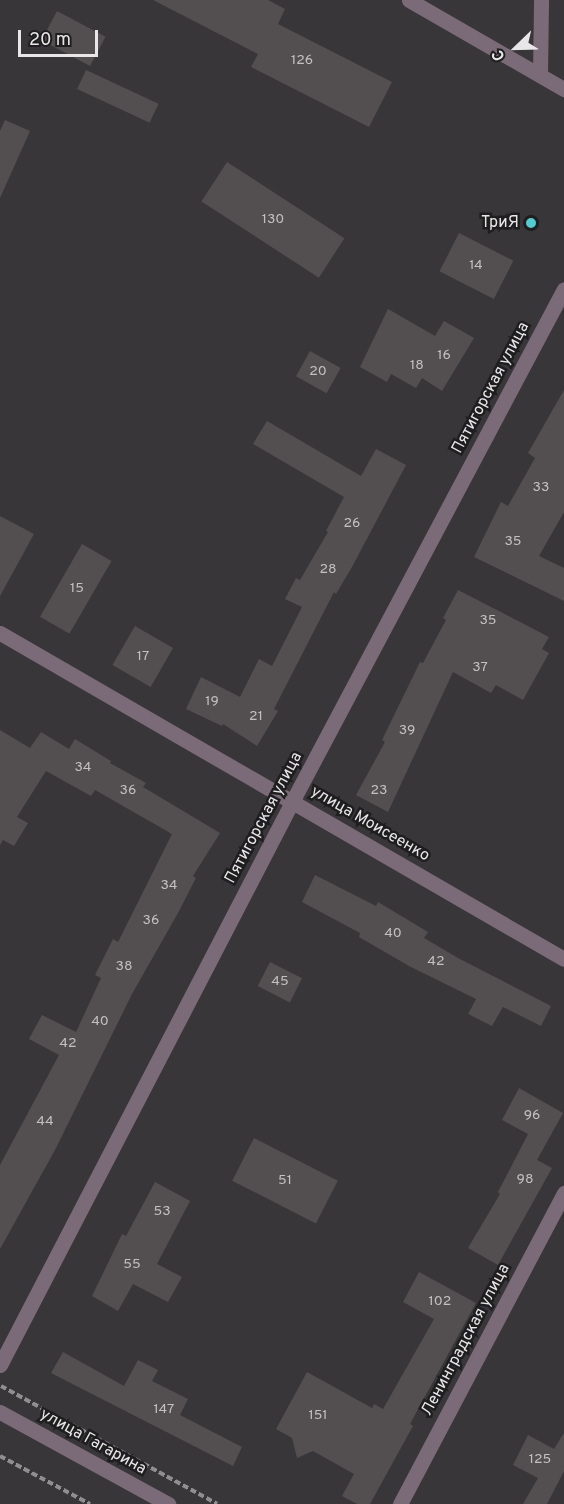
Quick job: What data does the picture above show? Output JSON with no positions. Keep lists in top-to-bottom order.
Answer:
{
  "streets": {
    "street": [
      "Пятигорская улица",
      "улица Моисеенко",
      "Ленинградская улица",
      "улица Гагарина"
    ]
  },
  "crossings": [
    ["Пятигорская улица", "улица Моисеенко"]
  ],
  "places": ["ТриЯ"],
  "house_numbers": [
    "126",
    "130",
    "14",
    "16",
    "18",
    "20",
    "33",
    "26",
    "35",
    "28",
    "15",
    "35",
    "17",
    "37",
    "19",
    "21",
    "39",
    "34",
    "36",
    "23",
    "34",
    "36",
    "40",
    "42",
    "38",
    "45",
    "40",
    "42",
    "96",
    "44",
    "98",
    "51",
    "53",
    "55",
    "102",
    "147",
    "151",
    "125"
  ],
  "scale_bar": "20 m",
  "north": "bottom left"
}
